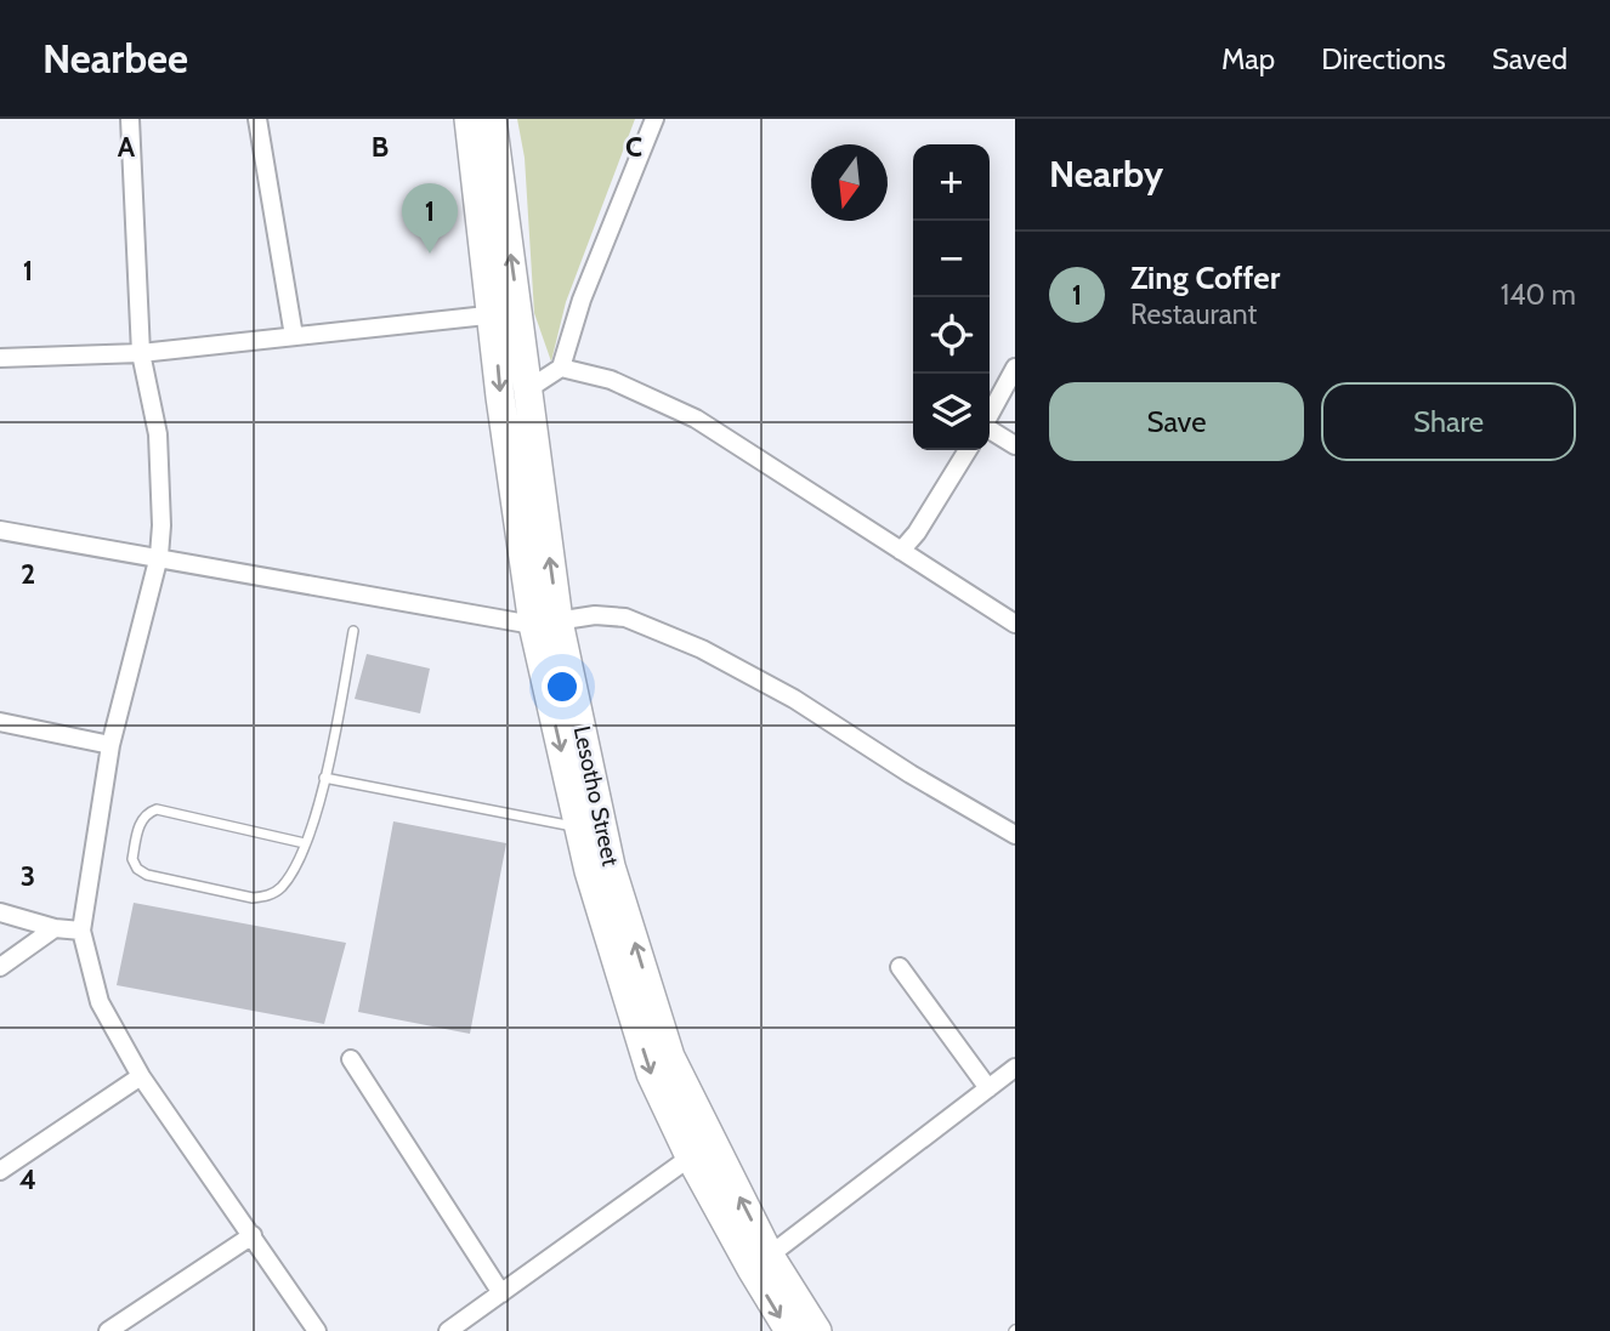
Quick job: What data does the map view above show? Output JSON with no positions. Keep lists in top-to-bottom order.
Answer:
{
  "streets": {
    "main road": ["Lesotho Street"]
  },
  "north": "bottom",
  "page": {
    "header": "Nearbee",
    "nav": ["Map", "Directions", "Saved"],
    "heading": "Nearby",
    "map_buttons": ["+", "−"],
    "pins": "1",
    "list": [
      {
        "mark": "1",
        "name": "Zing Coffer",
        "note": "Restaurant",
        "value": "140 m"
      }
    ],
    "buttons": ["Save", "Share"]
  },
  "grid": {
    "columns": ["A", "B", "C"],
    "rows": [
      "1",
      "2",
      "3",
      "4"
    ]
  }
}
